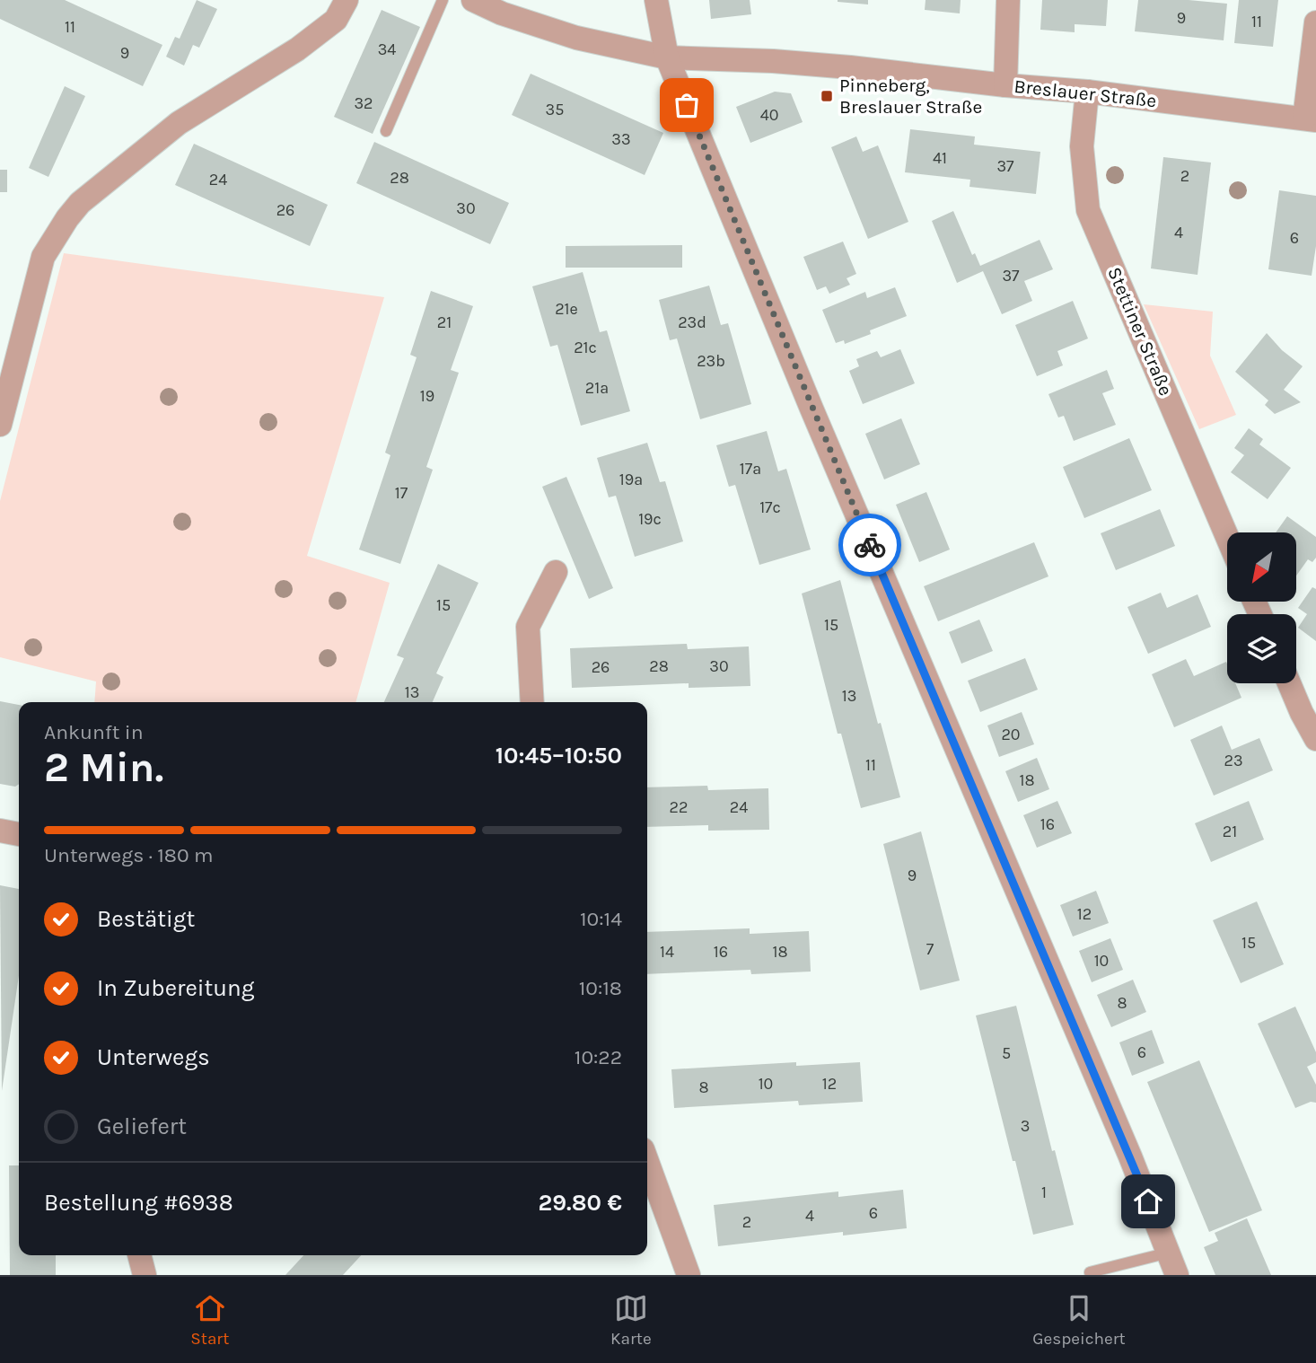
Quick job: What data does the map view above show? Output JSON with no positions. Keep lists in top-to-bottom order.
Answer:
{
  "streets": {
    "street": ["Breslauer Straße", "Stettiner Straße"]
  },
  "crossings": [
    ["Breslauer Straße", "Stettiner Straße"]
  ],
  "places": {
    "transit": ["Pinneberg, Breslauer Straße"]
  },
  "house_numbers": [
    "9",
    "11",
    "11",
    "34",
    "9",
    "32",
    "35",
    "40",
    "33",
    "41",
    "37",
    "2",
    "28",
    "24",
    "30",
    "26",
    "4",
    "6",
    "37",
    "21e",
    "21",
    "23d",
    "21c",
    "23b",
    "21a",
    "19",
    "17a",
    "19a",
    "17",
    "17c",
    "19c",
    "15",
    "15",
    "28",
    "30",
    "26",
    "13",
    "13",
    "20",
    "23",
    "11",
    "18",
    "22",
    "24",
    "16",
    "21",
    "9",
    "12",
    "15",
    "7",
    "14",
    "16",
    "18",
    "10",
    "8",
    "6",
    "5",
    "10",
    "12",
    "8",
    "3",
    "1",
    "6",
    "4",
    "2"
  ],
  "north": "bottom left",
  "page": {
    "heading": ["2 Min.", "Ankunft in", "10:45–10:50"],
    "panel": ["Bestellung #6938", "29.80 €"],
    "bar": "Unterwegs · 180 m",
    "list": [
      ["Bestätigt", "10:14"],
      ["In Zubereitung", "10:18"],
      ["Unterwegs", "10:22"],
      "Geliefert"
    ],
    "tabs": ["Start", "Karte", "Gespeichert"]
  }
}
